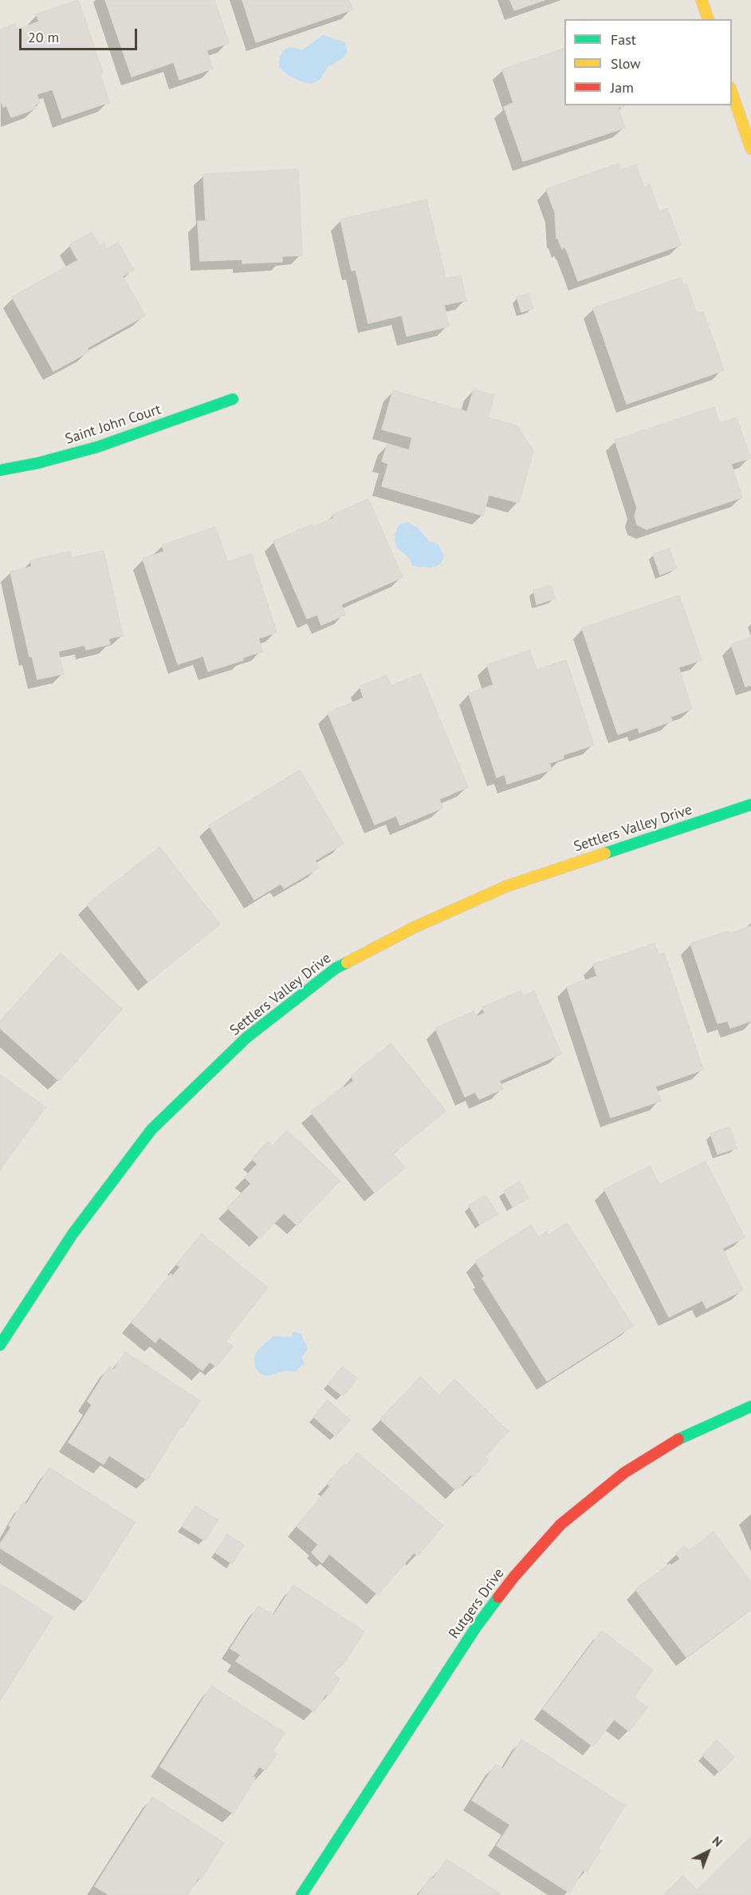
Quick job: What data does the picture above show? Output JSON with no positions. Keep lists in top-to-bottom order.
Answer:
{
  "streets": {
    "street": ["Saint John Court", "Settlers Valley Drive", "Rutgers Drive"]
  },
  "legend": ["Fast", "Slow", "Jam"],
  "scale_bar": "20 m",
  "north": "top right"
}
